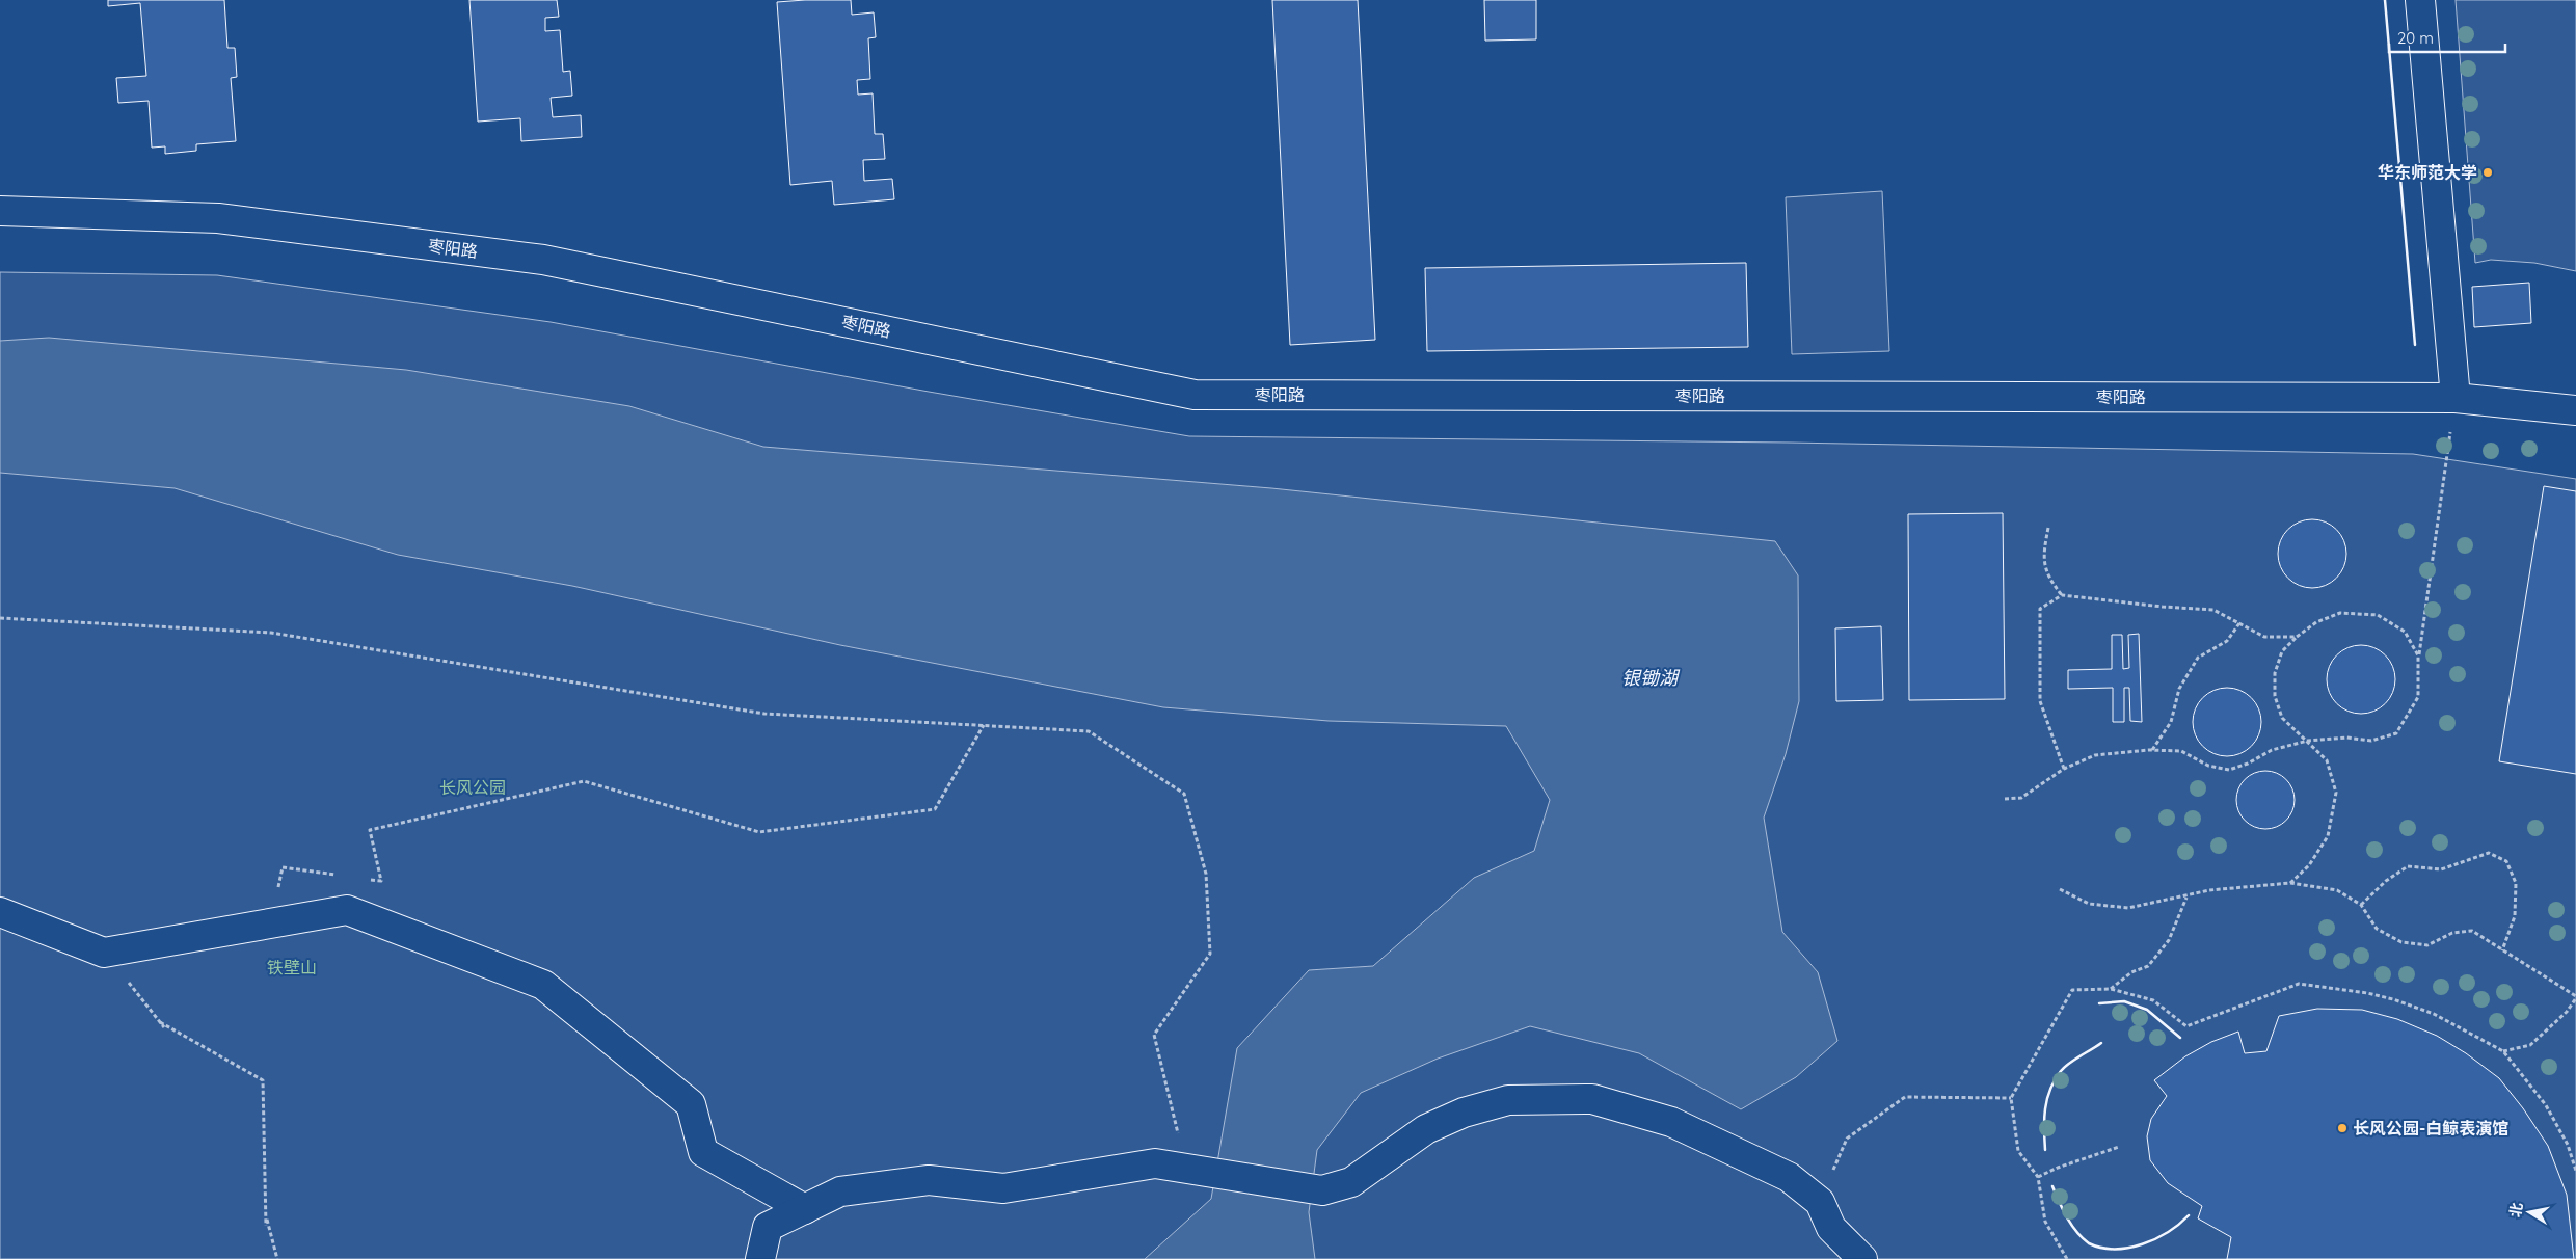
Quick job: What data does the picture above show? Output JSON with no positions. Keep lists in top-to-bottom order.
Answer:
{
  "streets": {
    "street": ["枣阳路"]
  },
  "water": ["银锄湖"],
  "parks": ["长风公园", "铁壁山"],
  "places": ["华东师范大学", "长风公园-白鲸表演馆"],
  "scale_bar": "20 m",
  "north": "left"
}
